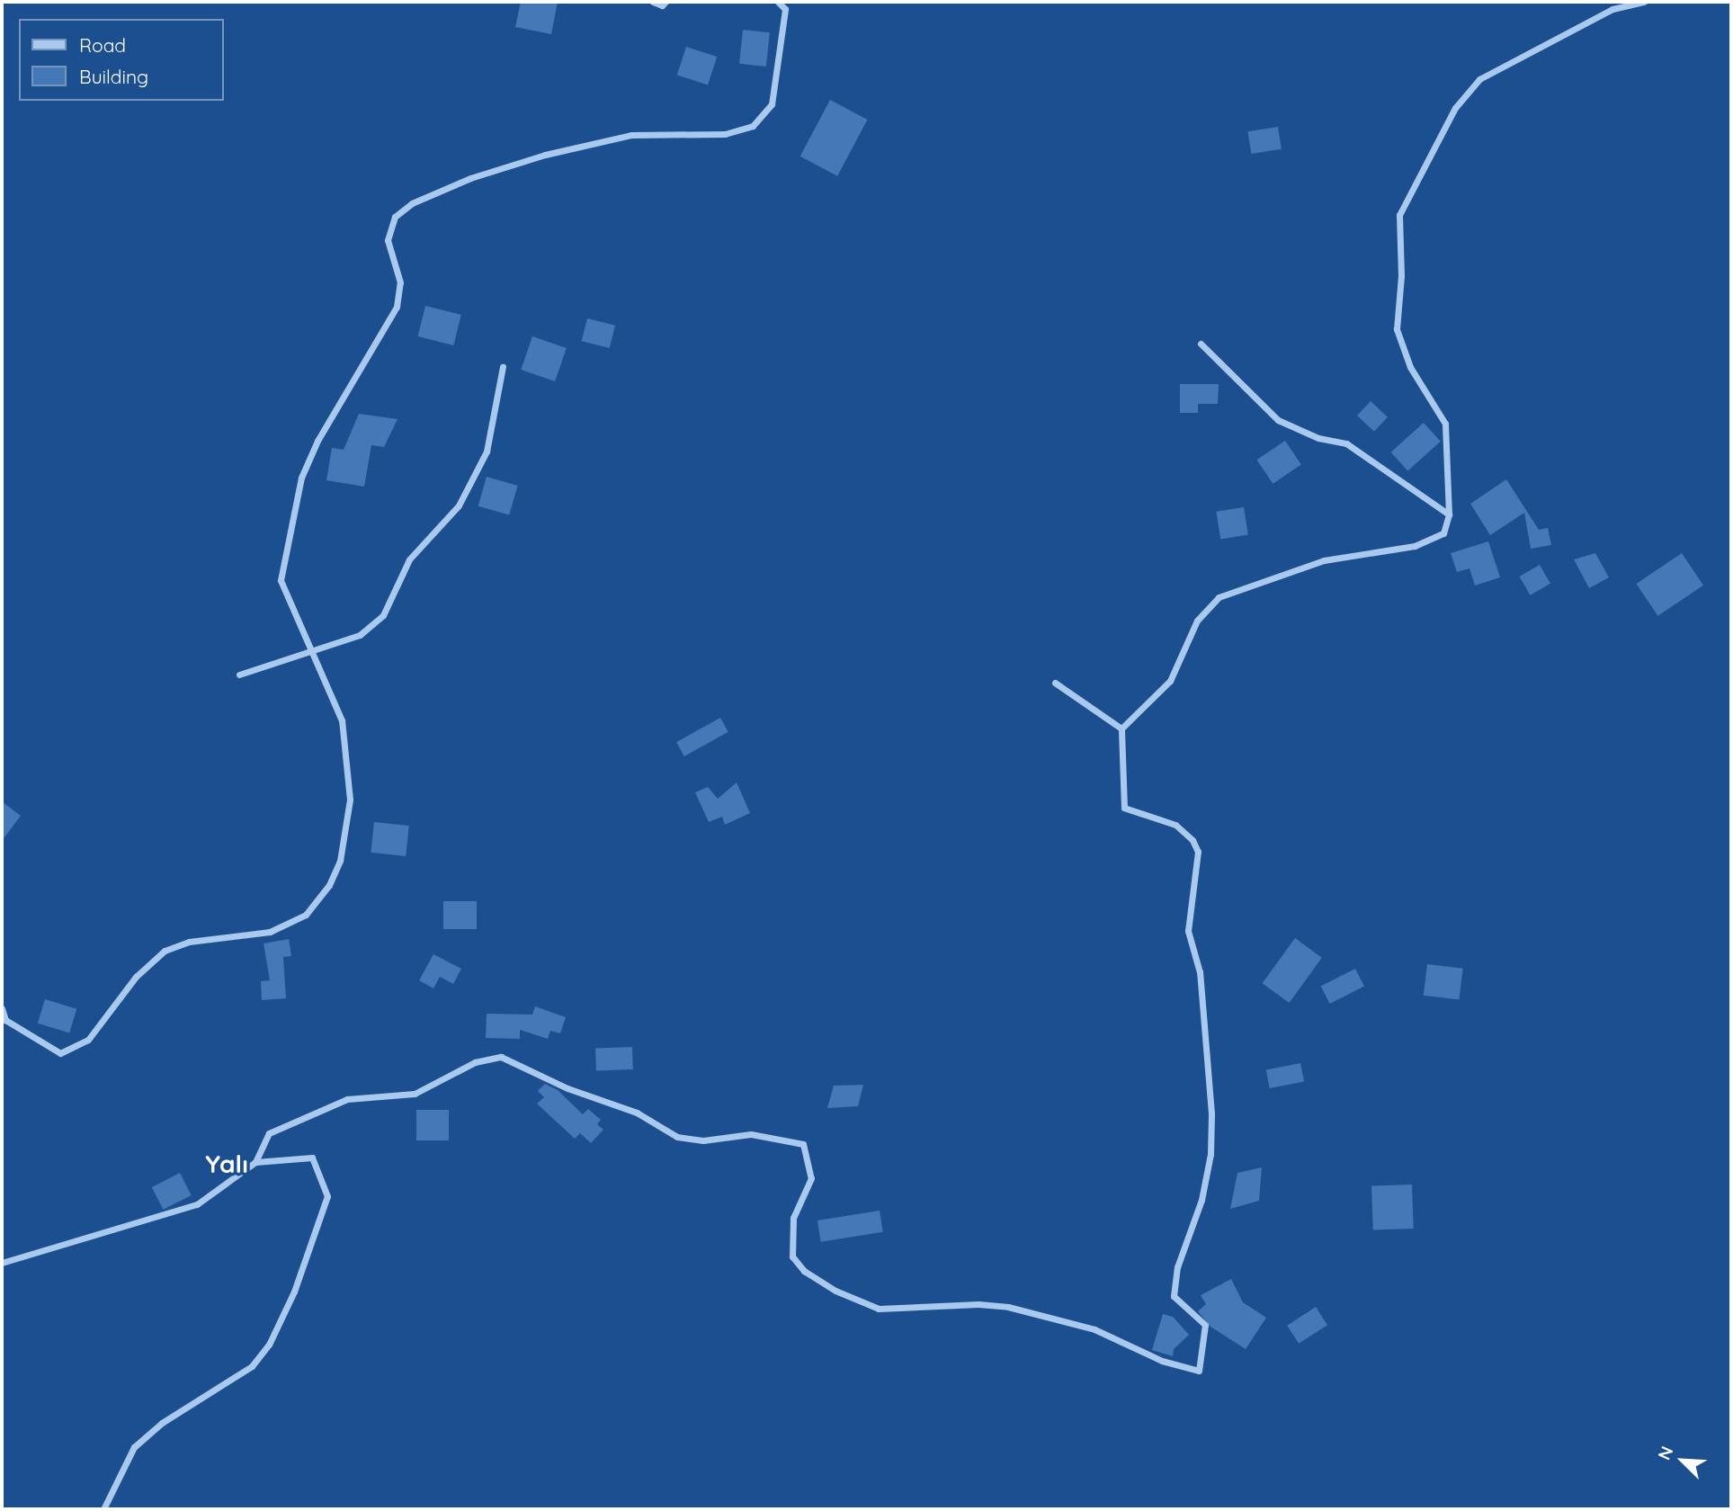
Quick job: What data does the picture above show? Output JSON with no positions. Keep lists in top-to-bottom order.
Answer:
{
  "districts": ["Yalı"],
  "legend": ["Road", "Building"],
  "north": "top left"
}
